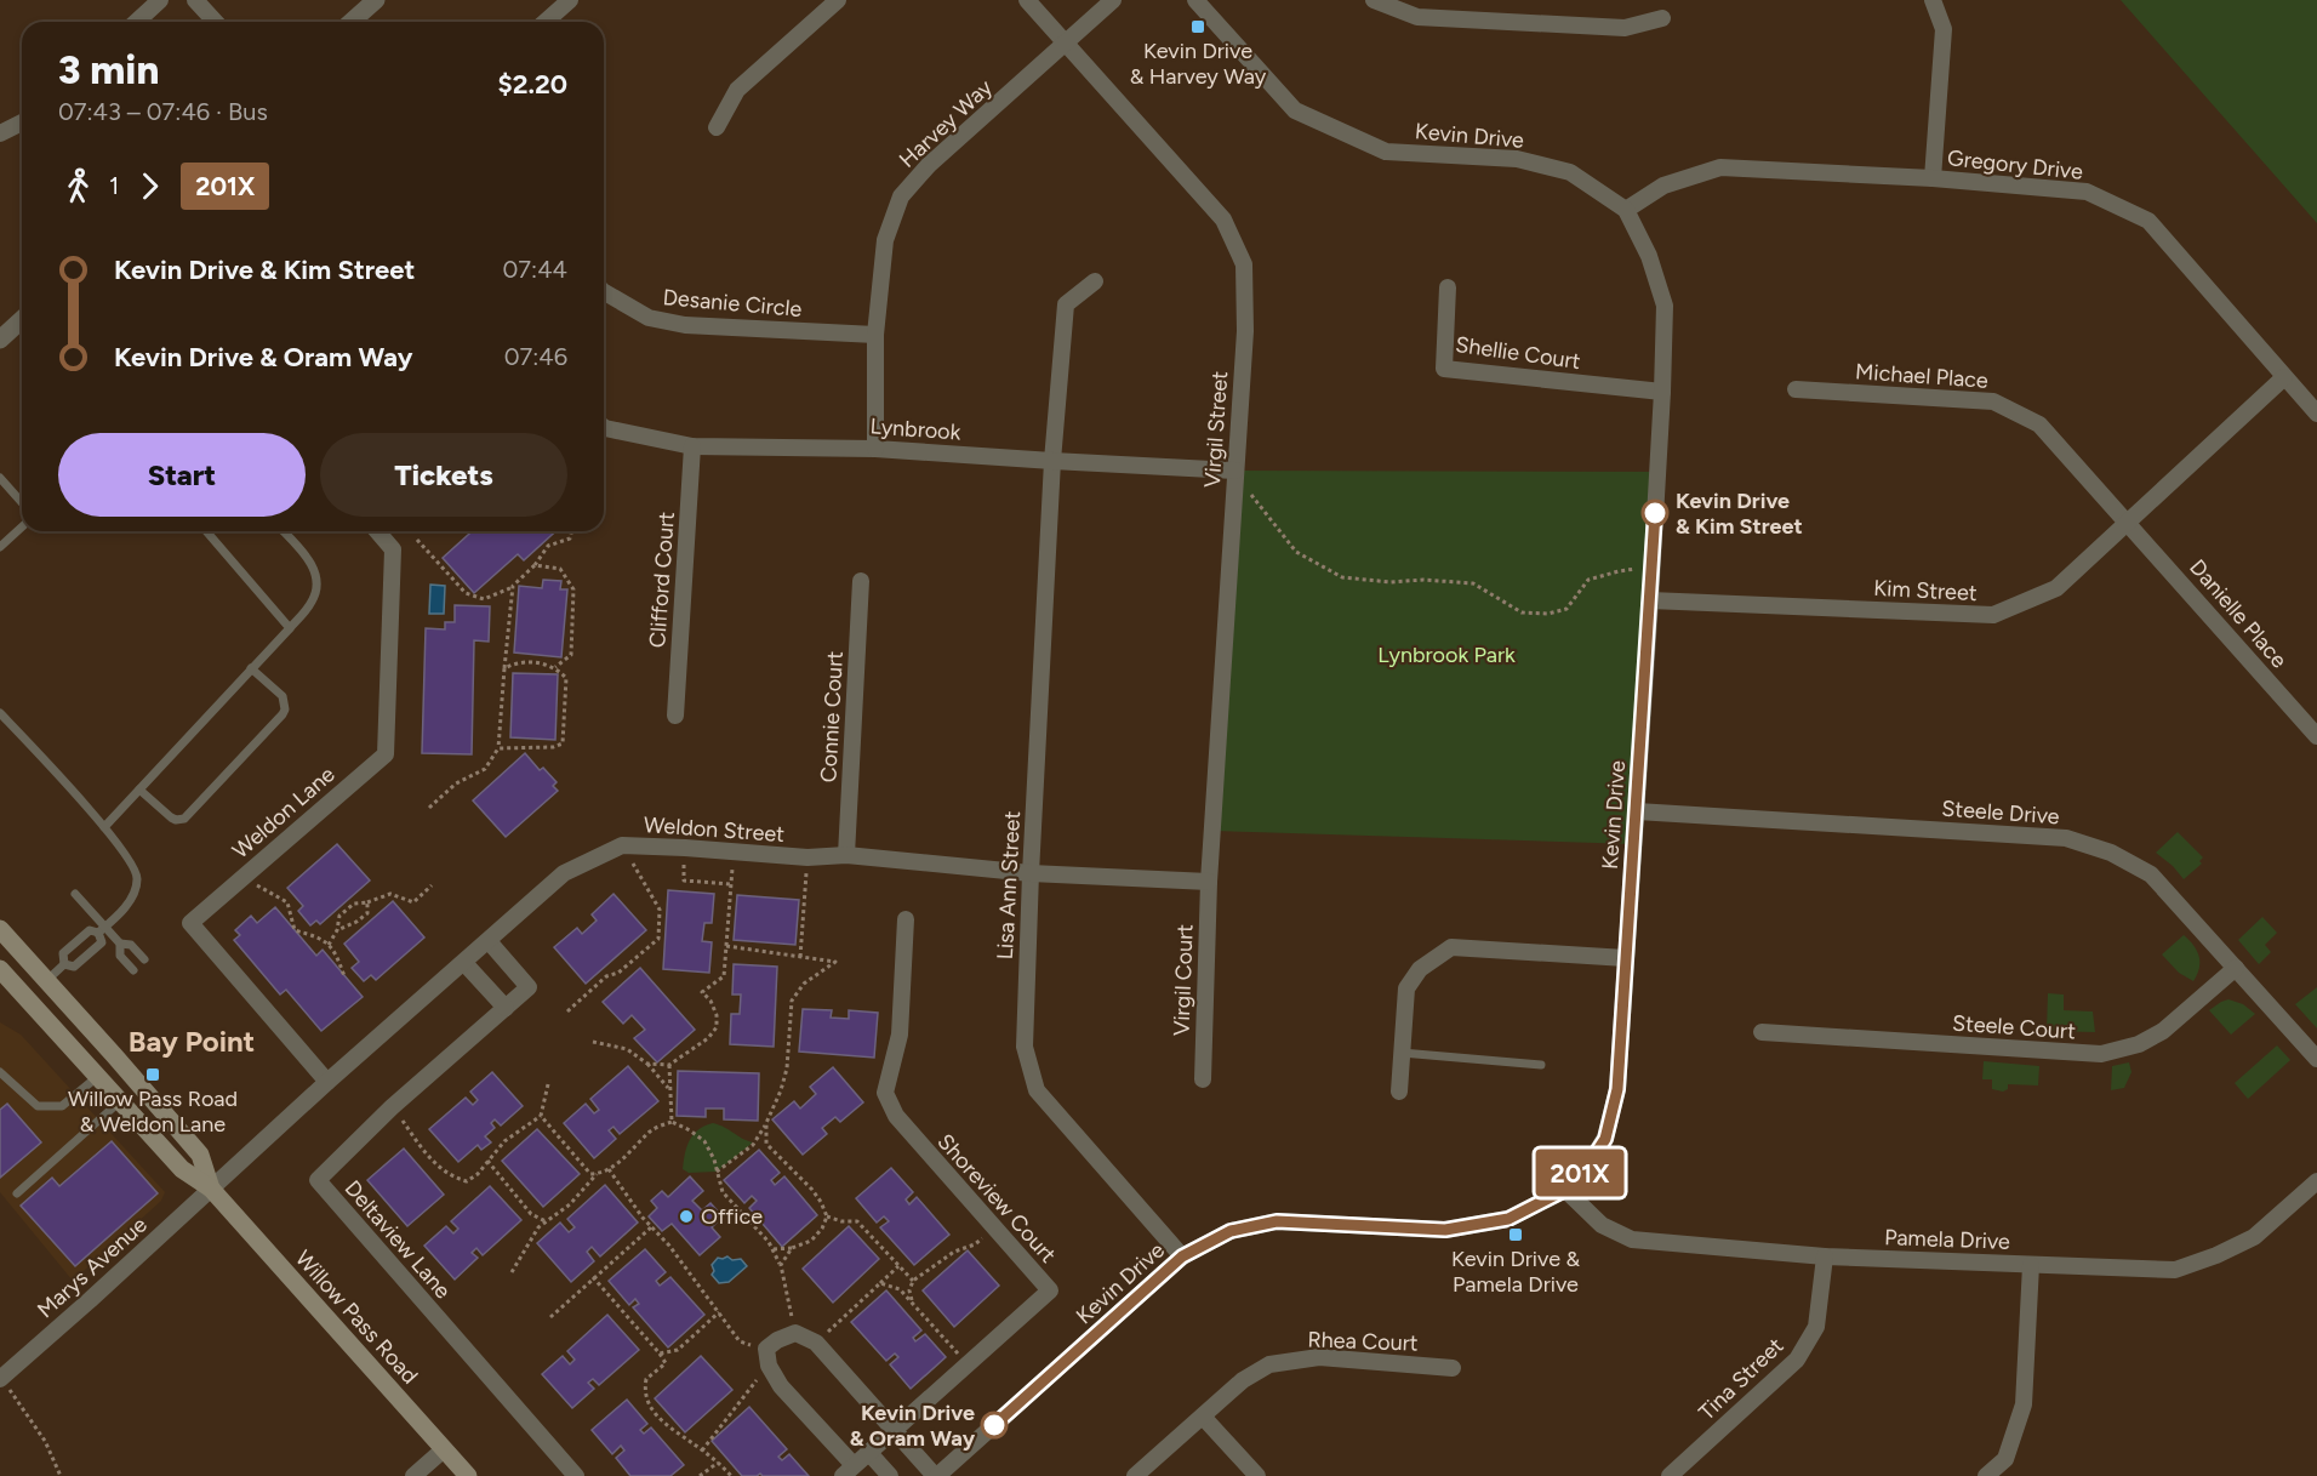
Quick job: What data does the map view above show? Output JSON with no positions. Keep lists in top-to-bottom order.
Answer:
{
  "streets": {
    "main road": ["Willow Pass Road"],
    "street": [
      "Harvey Way",
      "Kevin Drive",
      "Gregory Drive",
      "Desanie Circle",
      "Shellie Court",
      "Michael Place",
      "Lynbrook",
      "Virgil Street",
      "Clifford Court",
      "Kim Street",
      "Danielle Place",
      "Connie Court",
      "Weldon Lane",
      "Steele Drive",
      "Weldon Street",
      "Lisa Ann Street",
      "Virgil Court",
      "Steele Court",
      "Shoreview Court",
      "Deltaview Lane",
      "Pamela Drive",
      "Marys Avenue",
      "Rhea Court",
      "Tina Street"
    ]
  },
  "crossings": [
    ["Harvey Way", "Desanie Circle"],
    ["Harvey Way", "Lynbrook"],
    ["Harvey Way", "Virgil Street"],
    ["Kevin Drive", "Gregory Drive"],
    ["Kevin Drive", "Shellie Court"],
    ["Kevin Drive", "Kim Street"],
    ["Kevin Drive", "Steele Drive"],
    ["Kevin Drive", "Lisa Ann Street"],
    ["Kevin Drive", "Pamela Drive"],
    ["Gregory Drive", "Kim Street"],
    ["Michael Place", "Kim Street"],
    ["Michael Place", "Danielle Place"],
    ["Lynbrook", "Virgil Street"],
    ["Lynbrook", "Clifford Court"],
    ["Lynbrook", "Lisa Ann Street"],
    ["Virgil Street", "Weldon Street"],
    ["Virgil Street", "Virgil Court"],
    ["Kim Street", "Danielle Place"],
    ["Connie Court", "Weldon Street"],
    ["Weldon Lane", "Weldon Street"],
    ["Steele Drive", "Steele Court"],
    ["Weldon Street", "Lisa Ann Street"],
    ["Weldon Street", "Virgil Court"],
    ["Weldon Street", "Deltaview Lane"],
    ["Weldon Street", "Marys Avenue"],
    ["Weldon Street", "Willow Pass Road"],
    ["Pamela Drive", "Tina Street"],
    ["Marys Avenue", "Willow Pass Road"]
  ],
  "districts": ["Bay Point"],
  "parks": ["Lynbrook Park"],
  "places": {
    "transit": ["Kevin Drive & Harvey Way", "Willow Pass Road & Weldon Lane", "Kevin Drive & Pamela Drive"],
    "other": ["Kevin Drive & Kim Street", "Office", "Kevin Drive & Oram Way"]
  },
  "lines": ["bus line 201X"],
  "page": {
    "on_map": "201X",
    "heading": ["3 min", "07:43 – 07:46 · Bus", "$2.20"],
    "legs": ["1", "201X"],
    "list": [
      {
        "name": "Kevin Drive & Kim Street",
        "value": "07:44"
      },
      {
        "name": "Kevin Drive & Oram Way",
        "value": "07:46"
      }
    ],
    "buttons": ["Start", "Tickets"]
  }
}
